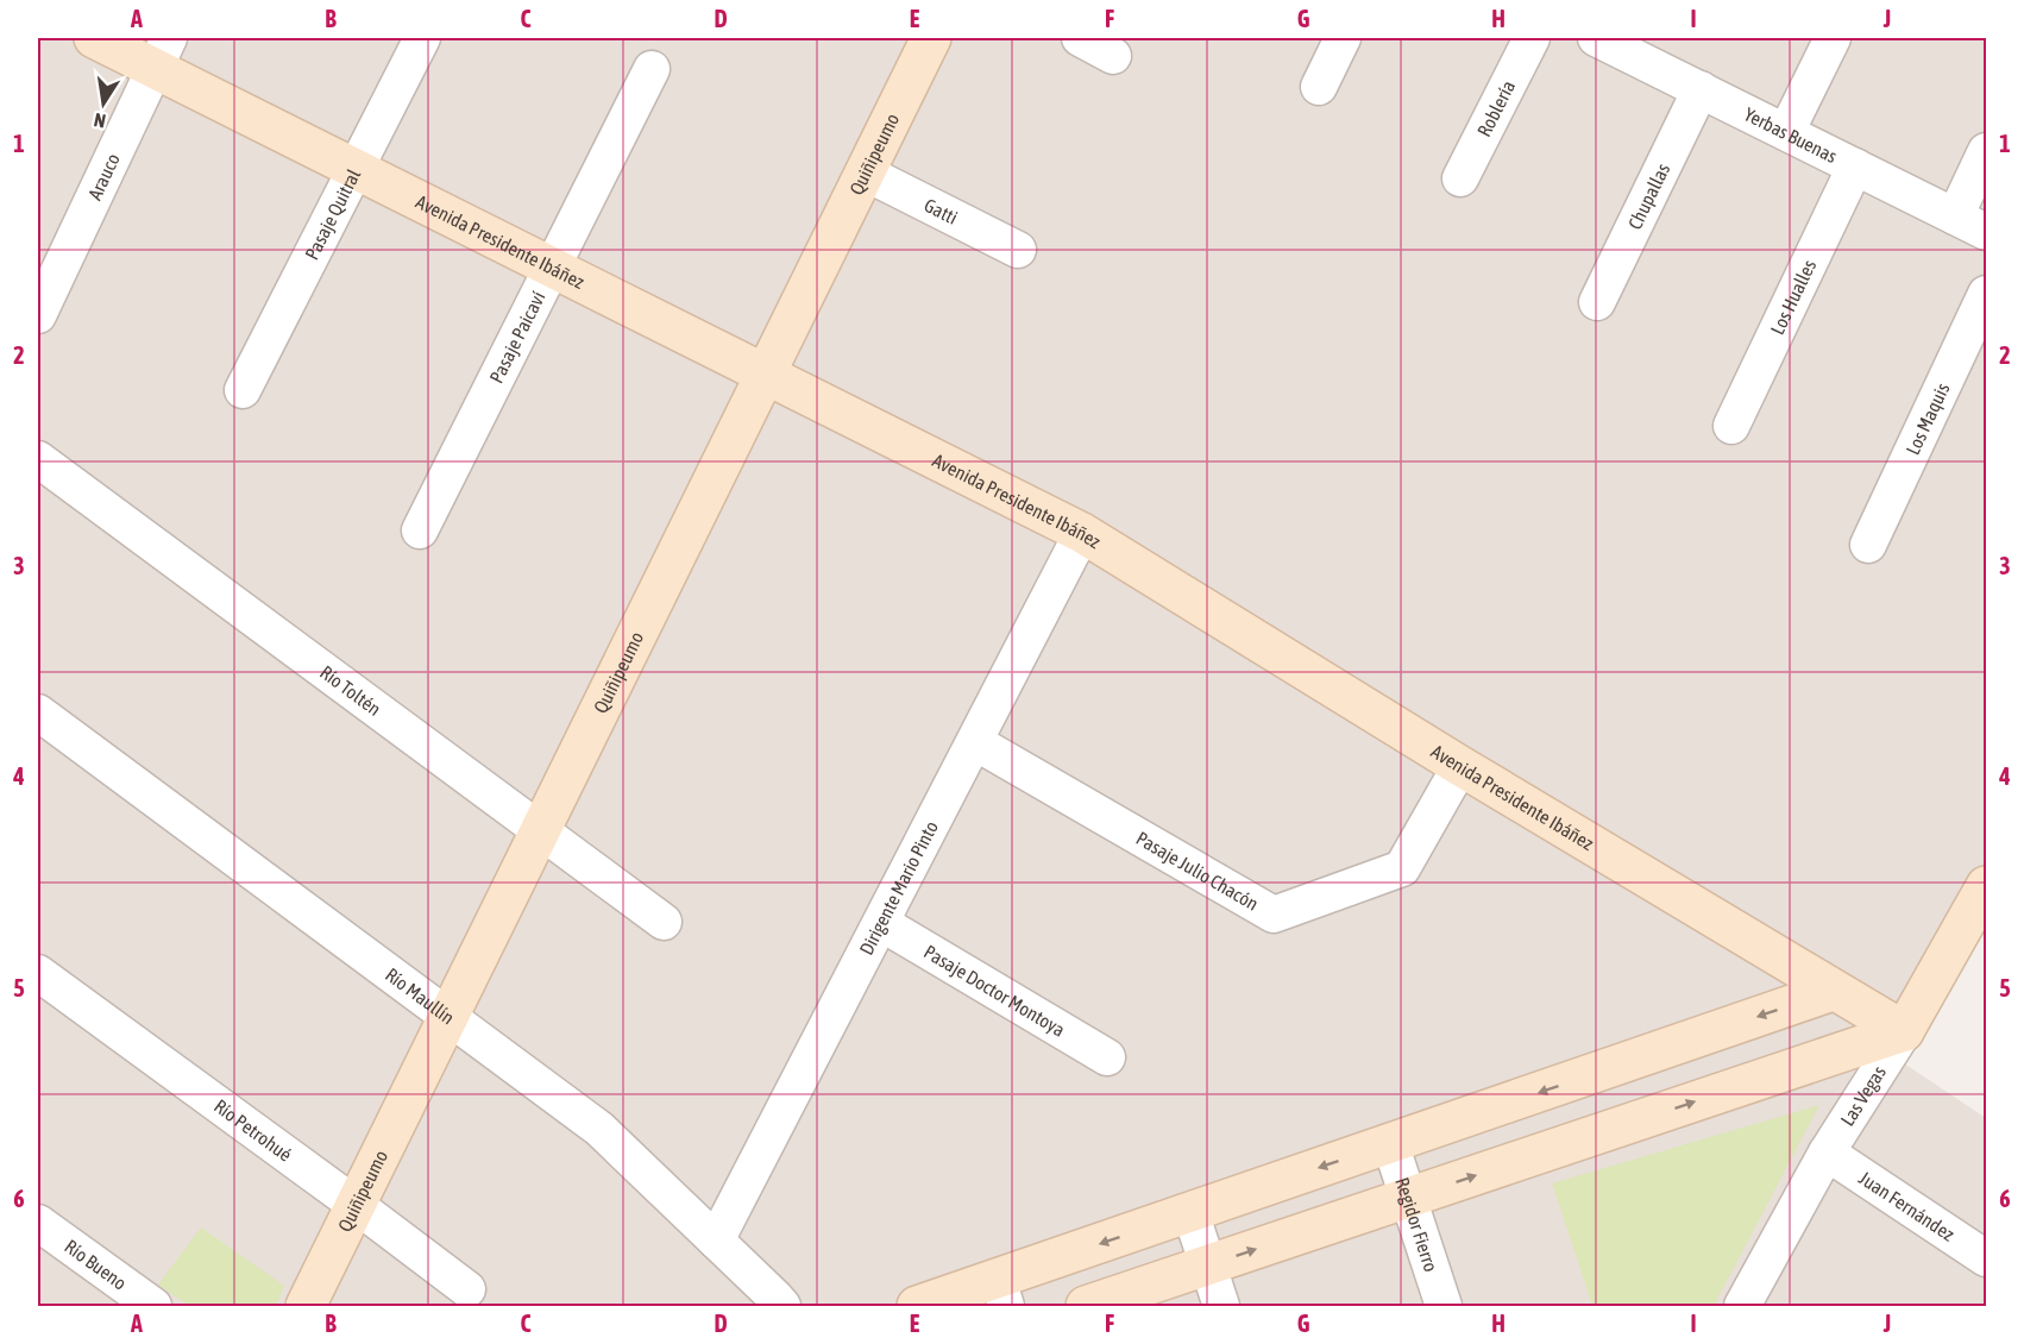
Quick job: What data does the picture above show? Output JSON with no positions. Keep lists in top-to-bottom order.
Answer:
{
  "streets": {
    "street": [
      "Roblería",
      "Yerbas Buenas",
      "Quiñipeumo",
      "Arauco",
      "Chupallas",
      "Gatti",
      "Pasaje Quitral",
      "Avenida Presidente Ibáñez",
      "Los Hualles",
      "Pasaje Paicaví",
      "Los Maquis",
      "Río Toltén",
      "Pasaje Julio Chacón",
      "Dirigente Mario Pinto",
      "Pasaje Doctor Montoya",
      "Río Maullín",
      "Las Vegas",
      "Río Petrohué",
      "Juan Fernández",
      "Regidor Fierro",
      "Río Bueno"
    ]
  },
  "crossings": [
    ["Yerbas Buenas", "Chupallas"],
    ["Yerbas Buenas", "Los Hualles"],
    ["Quiñipeumo", "Gatti"],
    ["Quiñipeumo", "Avenida Presidente Ibáñez"],
    ["Quiñipeumo", "Río Toltén"],
    ["Quiñipeumo", "Río Maullín"],
    ["Quiñipeumo", "Río Petrohué"],
    ["Arauco", "Avenida Presidente Ibáñez"],
    ["Pasaje Quitral", "Avenida Presidente Ibáñez"],
    ["Avenida Presidente Ibáñez", "Pasaje Paicaví"],
    ["Avenida Presidente Ibáñez", "Pasaje Julio Chacón"],
    ["Avenida Presidente Ibáñez", "Dirigente Mario Pinto"],
    ["Avenida Presidente Ibáñez", "Las Vegas"],
    ["Pasaje Julio Chacón", "Dirigente Mario Pinto"],
    ["Dirigente Mario Pinto", "Pasaje Doctor Montoya"],
    ["Dirigente Mario Pinto", "Río Maullín"],
    ["Las Vegas", "Juan Fernández"]
  ],
  "north": "bottom",
  "grid": {
    "columns": [
      "A",
      "B",
      "C",
      "D",
      "E",
      "F",
      "G",
      "H",
      "I",
      "J"
    ],
    "rows": [
      "1",
      "2",
      "3",
      "4",
      "5",
      "6"
    ]
  }
}
